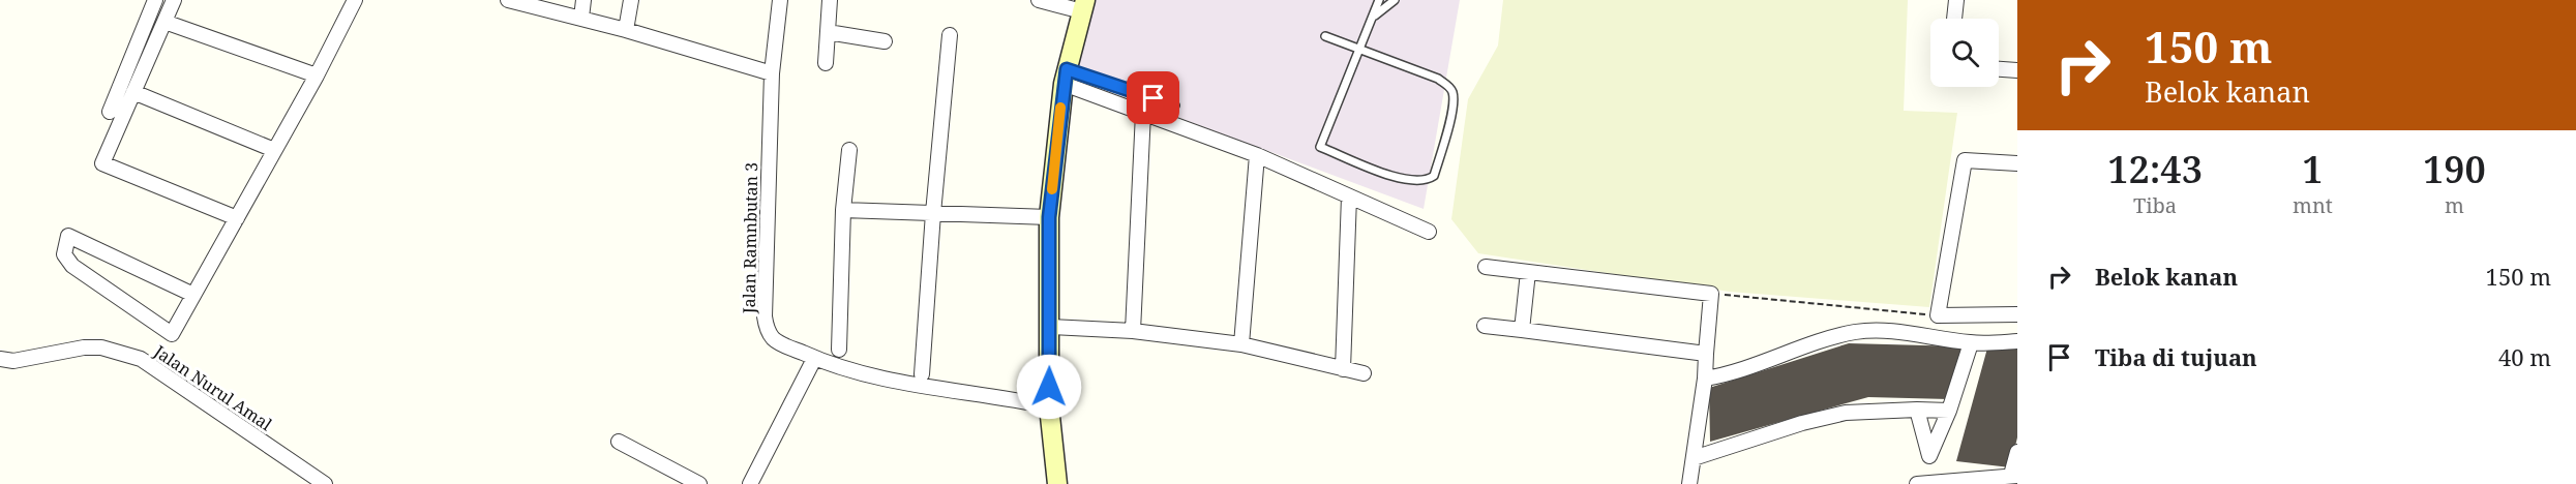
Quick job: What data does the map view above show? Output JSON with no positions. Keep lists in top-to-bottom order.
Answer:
{
  "streets": {
    "street": ["Jalan Ramnbutan 3", "Jalan Nurul Amal"]
  },
  "page": {
    "turn": ["150 m", "Belok kanan"],
    "eta": [
      "12:43",
      "Tiba",
      "1",
      "mnt",
      "190",
      "m"
    ],
    "list": [
      {
        "name": "Belok kanan",
        "value": "150 m"
      },
      {
        "name": "Tiba di tujuan",
        "value": "40 m"
      }
    ]
  }
}
